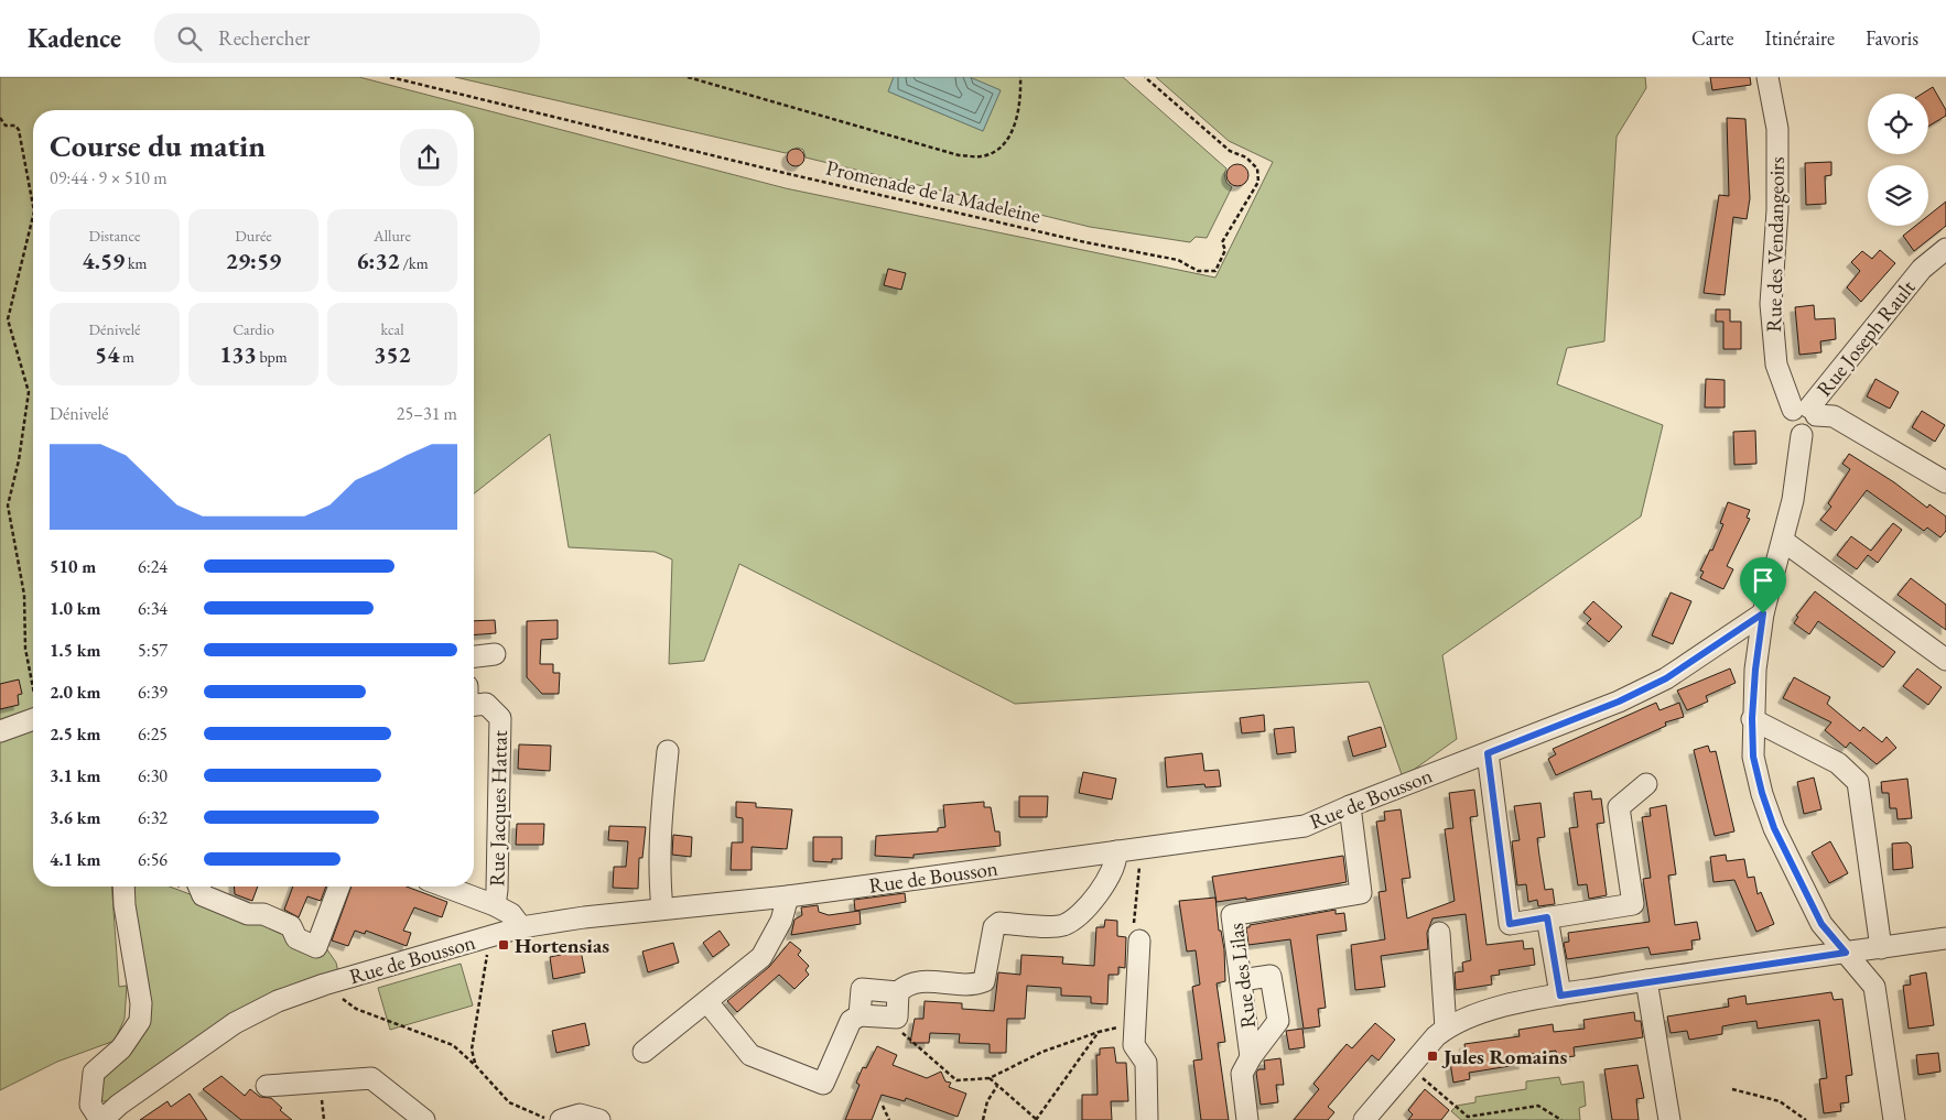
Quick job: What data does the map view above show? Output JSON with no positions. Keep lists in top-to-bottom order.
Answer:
{
  "streets": {
    "street": [
      "Rue des Vendangeoirs",
      "Rue Joseph Rault",
      "Rue de Bousson",
      "Rue Jacques Hattat",
      "Rue des Lilas"
    ],
    "path": ["Promenade de la Madeleine"]
  },
  "crossings": [
    ["Rue des Vendangeoirs", "Rue Joseph Rault"],
    ["Rue de Bousson", "Rue des Lilas"]
  ],
  "places": {
    "transit": ["Hortensias", "Jules Romains"]
  },
  "page": {
    "header": "Kadence",
    "search": "Rechercher",
    "nav": ["Carte", "Itinéraire", "Favoris"],
    "heading": ["Course du matin", "09:44 · 9 × 510 m"],
    "stats": [
      ["Distance", "4.59 km"],
      ["Durée", "29:59"],
      ["Allure", "6:32 /km"],
      ["Dénivelé", "54 m"],
      ["Cardio", "133 bpm"],
      ["kcal", "352"]
    ],
    "chart": ["Dénivelé", "25–31 m"],
    "list": [
      {
        "name": "510 m",
        "note": "6:24"
      },
      {
        "name": "1.0 km",
        "note": "6:34"
      },
      {
        "name": "1.5 km",
        "note": "5:57"
      },
      {
        "name": "2.0 km",
        "note": "6:39"
      },
      {
        "name": "2.5 km",
        "note": "6:25"
      },
      {
        "name": "3.1 km",
        "note": "6:30"
      },
      {
        "name": "3.6 km",
        "note": "6:32"
      },
      {
        "name": "4.1 km",
        "note": "6:56"
      }
    ]
  }
}
